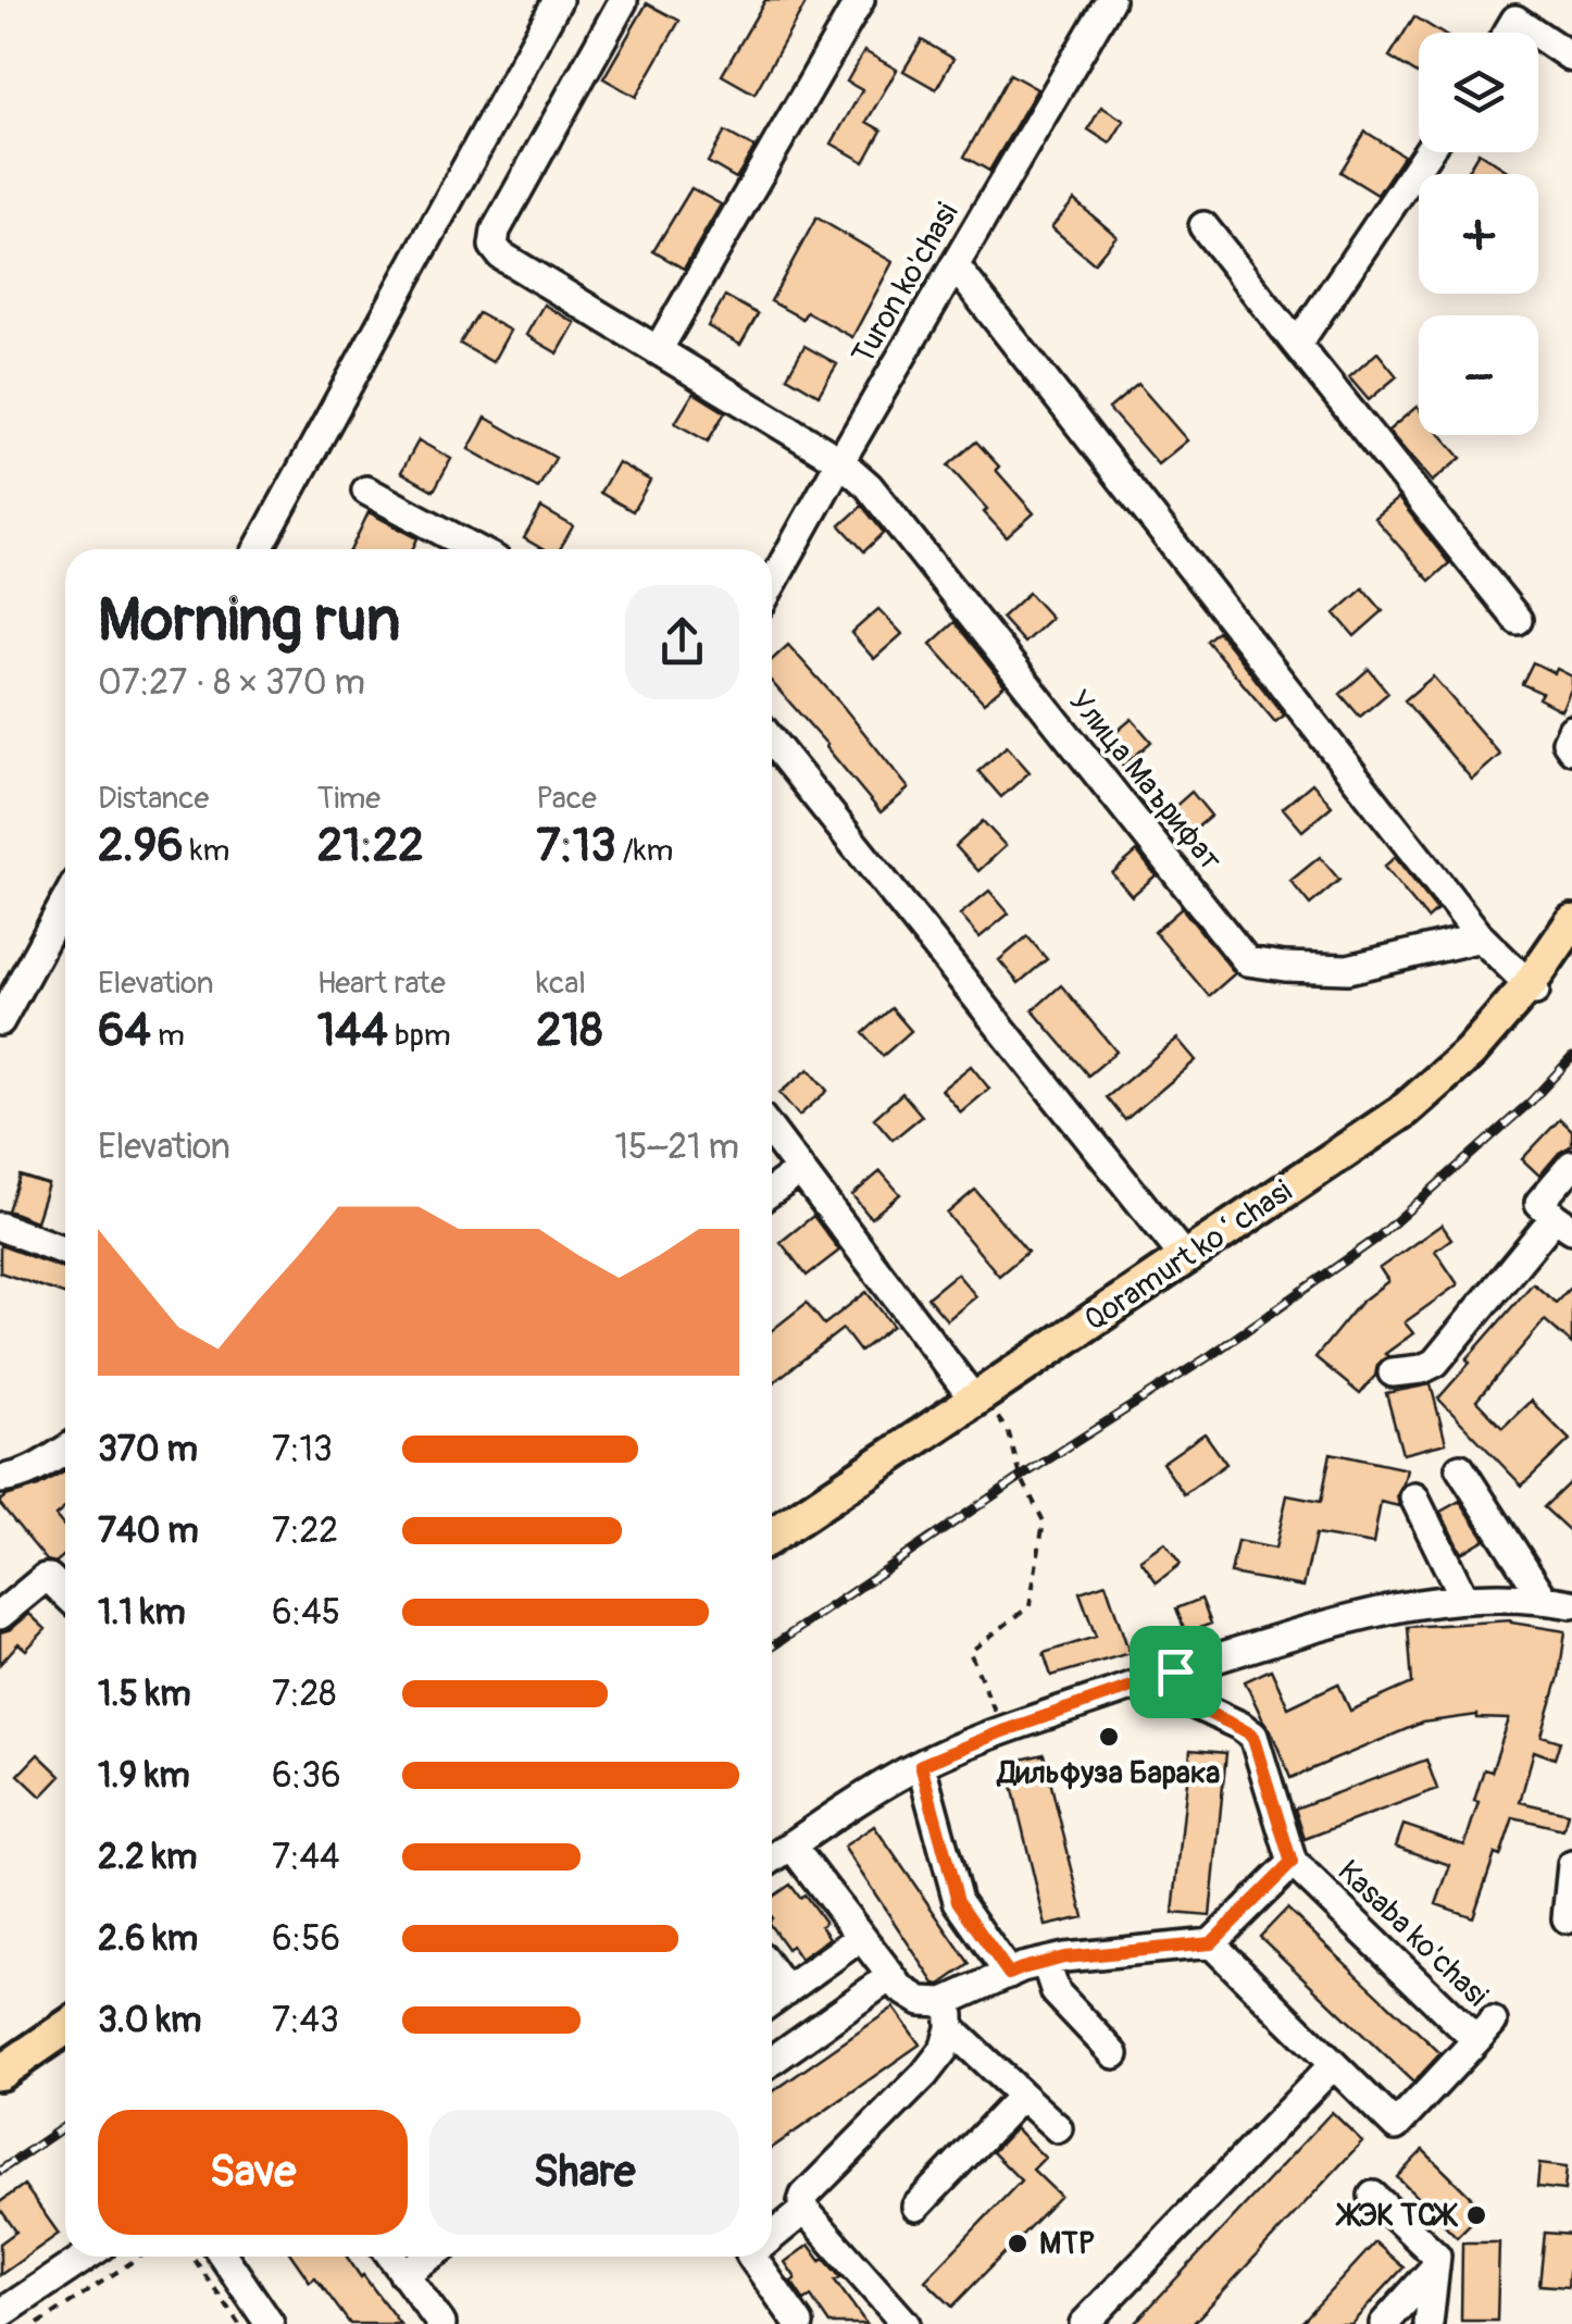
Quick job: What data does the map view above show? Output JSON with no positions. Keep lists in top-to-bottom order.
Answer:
{
  "streets": {
    "main road": ["Qoramurt koʻchasi"],
    "street": ["Turon ko'chasi", "Улица Маърифат", "Kasaba ko'chasi"]
  },
  "crossings": [
    ["Turon ko'chasi", "Улица Маърифат"]
  ],
  "places": ["Дильфуза Барака", "ЖЭК ТСЖ", "MTP"],
  "page": {
    "map_buttons": ["+", "−"],
    "heading": ["Morning run", "07:27 · 8 × 370 m"],
    "stats": [
      ["Distance", "2.96 km"],
      ["Time", "21:22"],
      ["Pace", "7:13 /km"],
      ["Elevation", "64 m"],
      ["Heart rate", "144 bpm"],
      ["kcal", "218"]
    ],
    "chart": ["Elevation", "15–21 m"],
    "list": [
      {
        "name": "370 m",
        "note": "7:13"
      },
      {
        "name": "740 m",
        "note": "7:22"
      },
      {
        "name": "1.1 km",
        "note": "6:45"
      },
      {
        "name": "1.5 km",
        "note": "7:28"
      },
      {
        "name": "1.9 km",
        "note": "6:36"
      },
      {
        "name": "2.2 km",
        "note": "7:44"
      },
      {
        "name": "2.6 km",
        "note": "6:56"
      },
      {
        "name": "3.0 km",
        "note": "7:43"
      }
    ],
    "buttons": ["Save", "Share"]
  }
}
